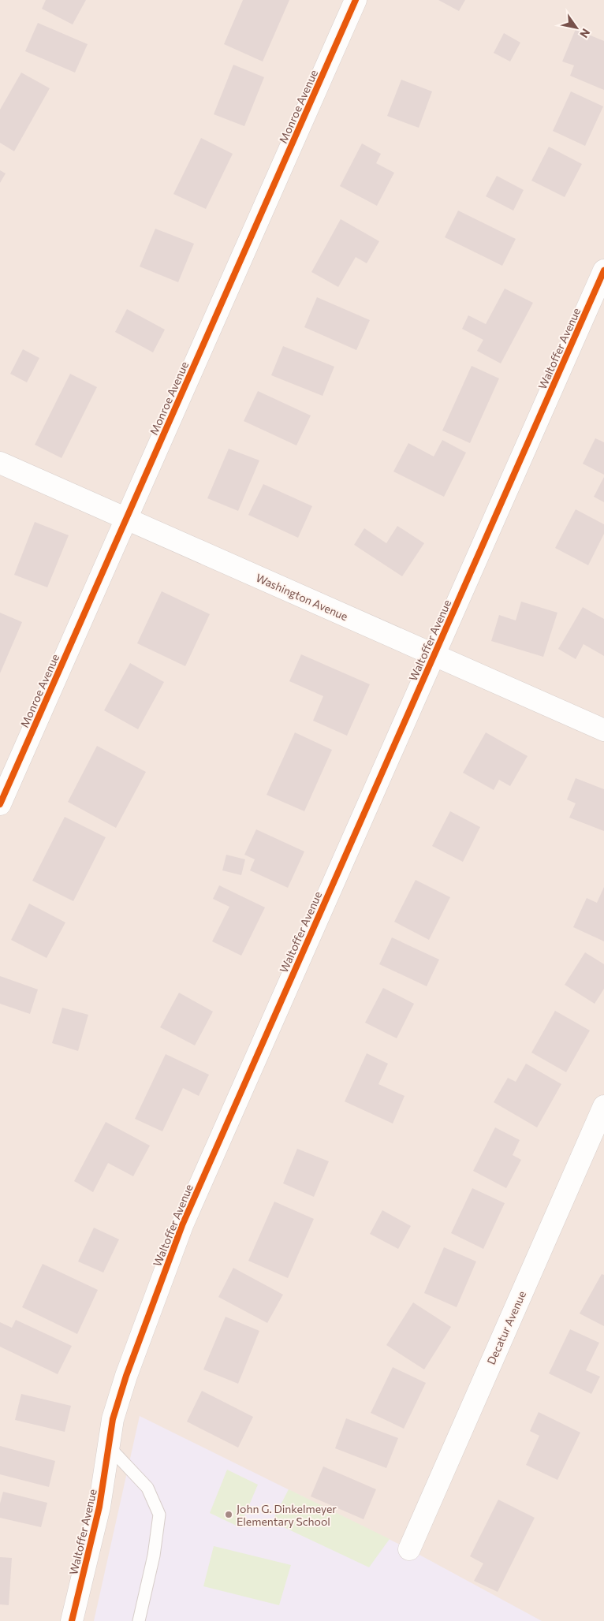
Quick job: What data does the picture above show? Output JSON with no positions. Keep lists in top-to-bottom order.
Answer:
{
  "streets": {
    "street": [
      "Monroe Avenue",
      "Waltoffer Avenue",
      "Washington Avenue",
      "Decatur Avenue"
    ]
  },
  "crossings": [
    ["Monroe Avenue", "Washington Avenue"],
    ["Waltoffer Avenue", "Washington Avenue"]
  ],
  "places": ["John G. Dinkelmeyer Elementary School"],
  "north": "bottom right"
}
